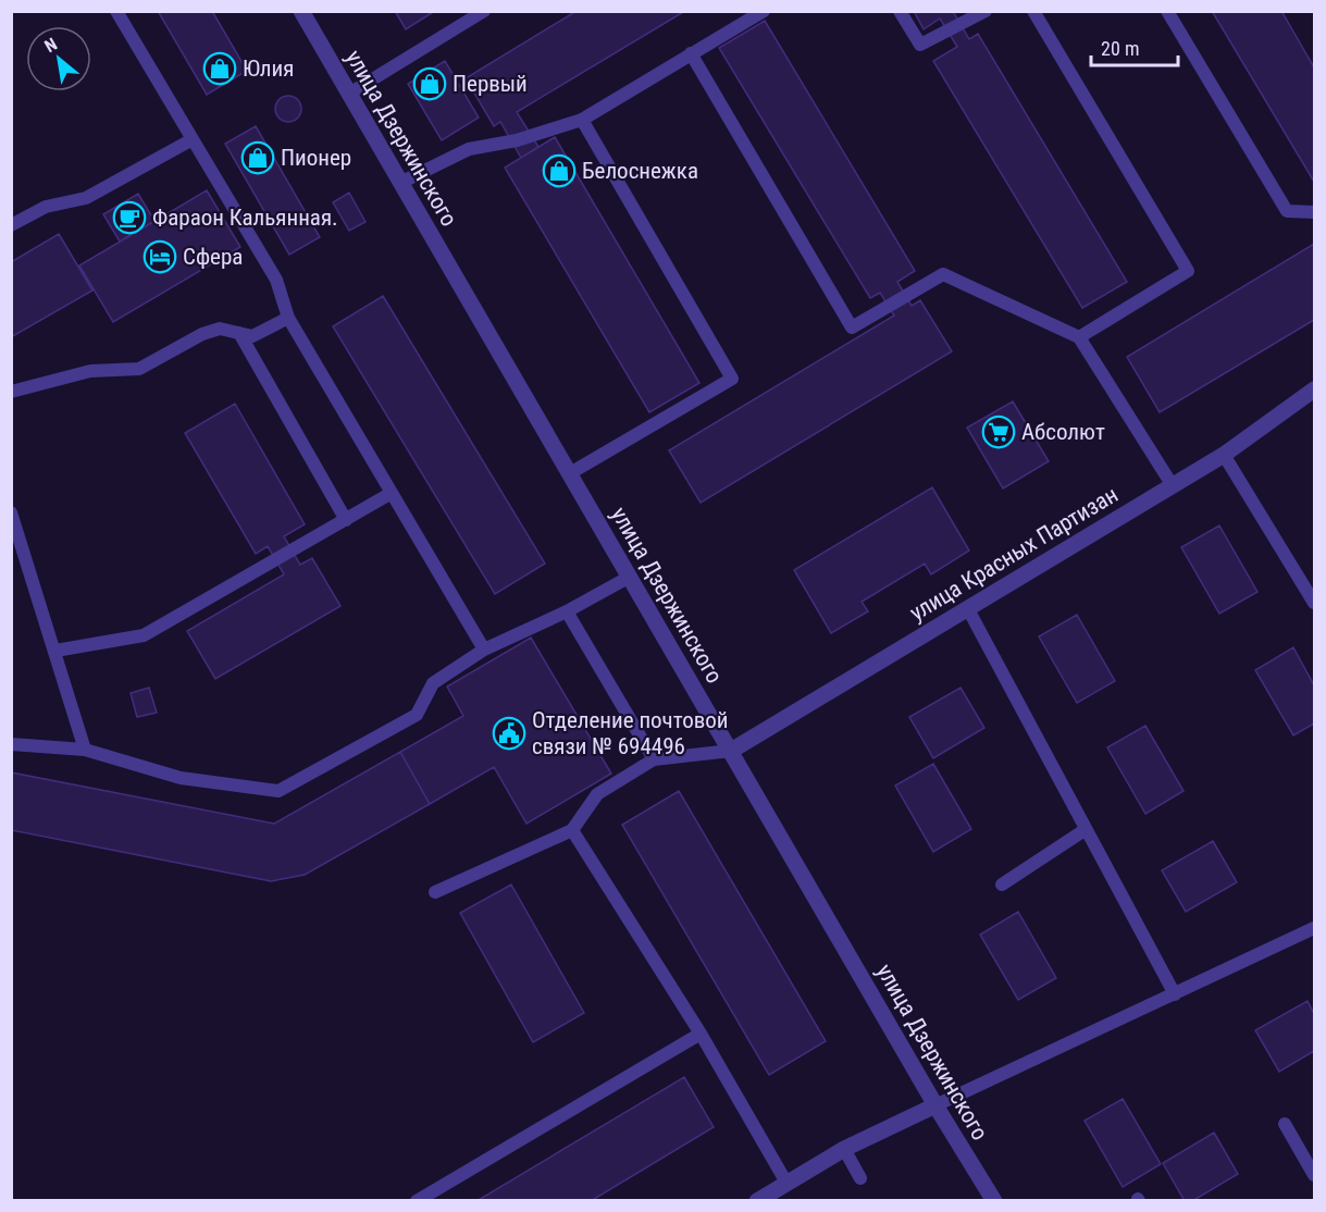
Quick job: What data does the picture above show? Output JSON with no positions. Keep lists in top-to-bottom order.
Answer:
{
  "streets": {
    "street": ["улица Дзержинского", "улица Красных Партизан"]
  },
  "crossings": [
    ["улица Дзержинского", "улица Красных Партизан"]
  ],
  "places": {
    "shop": [
      "Юлия",
      "Первый",
      "Пионер",
      "Белоснежка"
    ],
    "cafe": ["Фараон Кальянная."],
    "hotel": ["Сфера"],
    "supermarket": ["Абсолют"],
    "public building": ["Отделение почтовой связи № 694496"]
  },
  "scale_bar": "20 m",
  "north": "top left"
}
